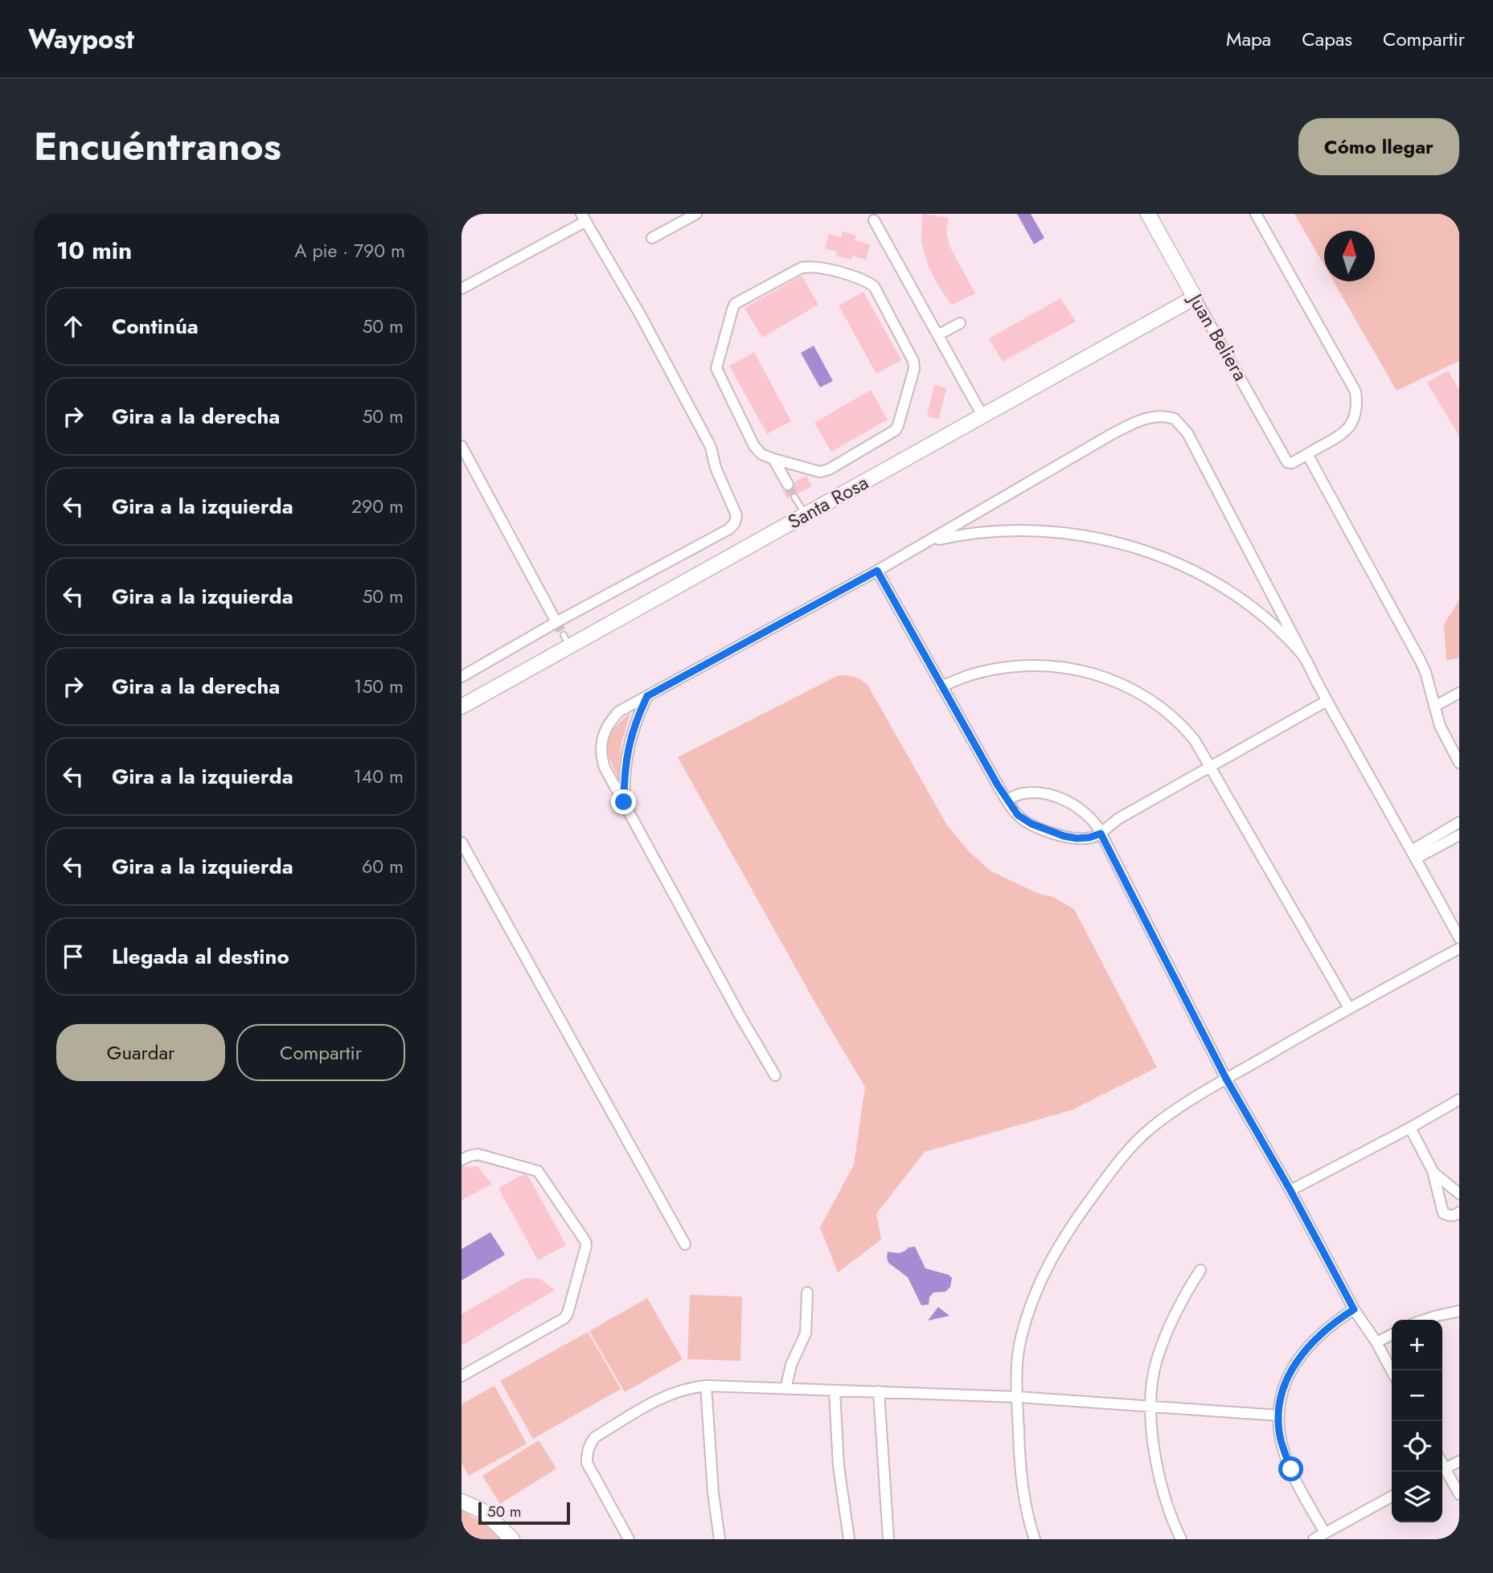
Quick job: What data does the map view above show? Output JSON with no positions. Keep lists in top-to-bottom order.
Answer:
{
  "streets": {
    "street": ["Juan Beliera", "Santa Rosa"]
  },
  "crossings": [
    ["Juan Beliera", "Santa Rosa"]
  ],
  "scale_bar": "50 m",
  "north": "top",
  "page": {
    "header": "Waypost",
    "nav": ["Mapa", "Capas", "Compartir"],
    "title": "Encuéntranos",
    "buttons": [
      "Cómo llegar",
      ["Guardar", "Compartir"]
    ],
    "heading": ["10 min", "A pie · 790 m"],
    "list": [
      ["Continúa", "50 m"],
      ["Gira a la derecha", "50 m"],
      ["Gira a la izquierda", "290 m"],
      ["Gira a la izquierda", "50 m"],
      ["Gira a la derecha", "150 m"],
      ["Gira a la izquierda", "140 m"],
      ["Gira a la izquierda", "60 m"],
      "Llegada al destino"
    ],
    "map_buttons": ["+", "−"],
    "scale": "50 m"
  }
}
